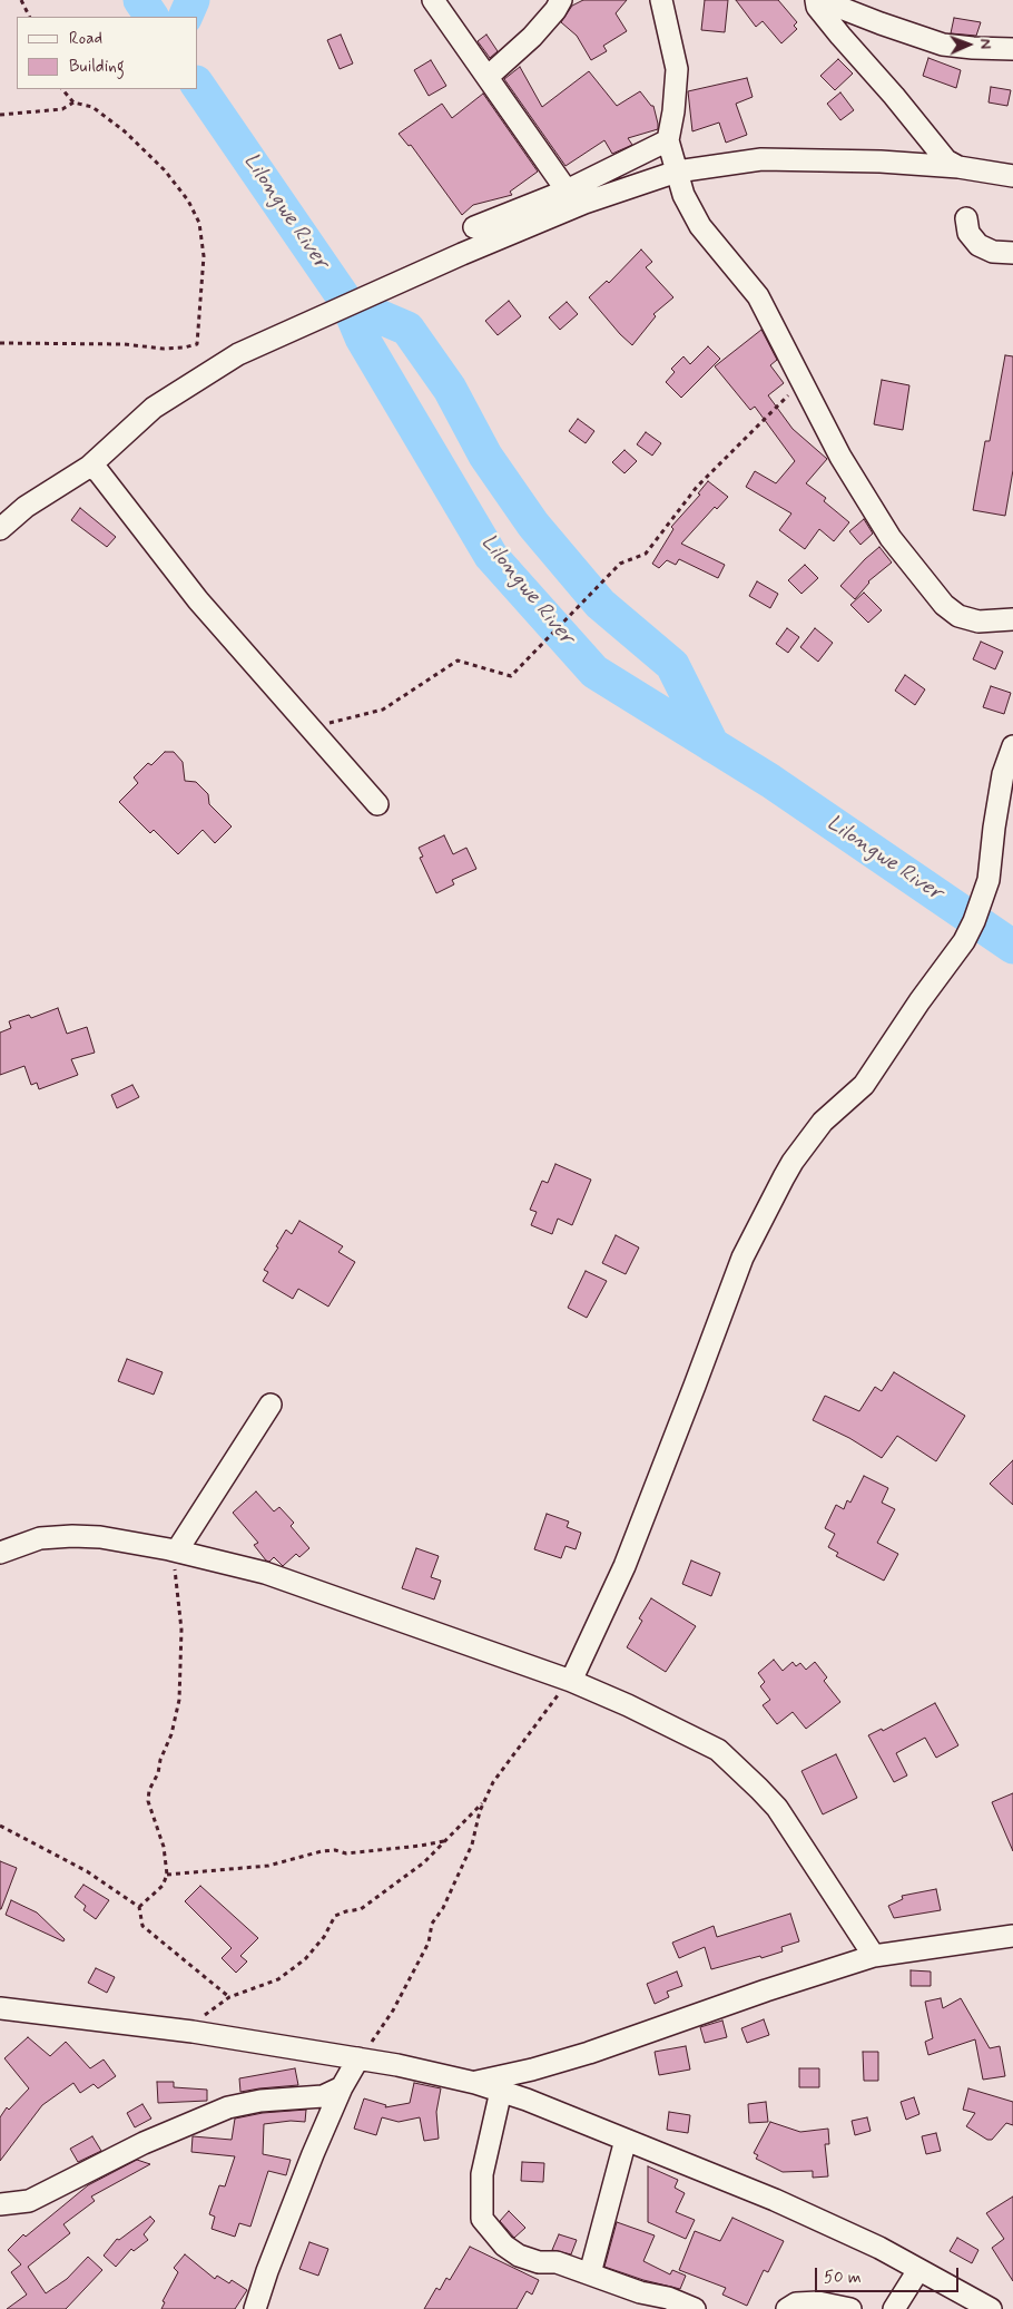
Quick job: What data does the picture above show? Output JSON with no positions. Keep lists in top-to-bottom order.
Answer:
{
  "water": ["Lilongwe River"],
  "legend": ["Road", "Building"],
  "scale_bar": "50 m",
  "north": "right"
}
